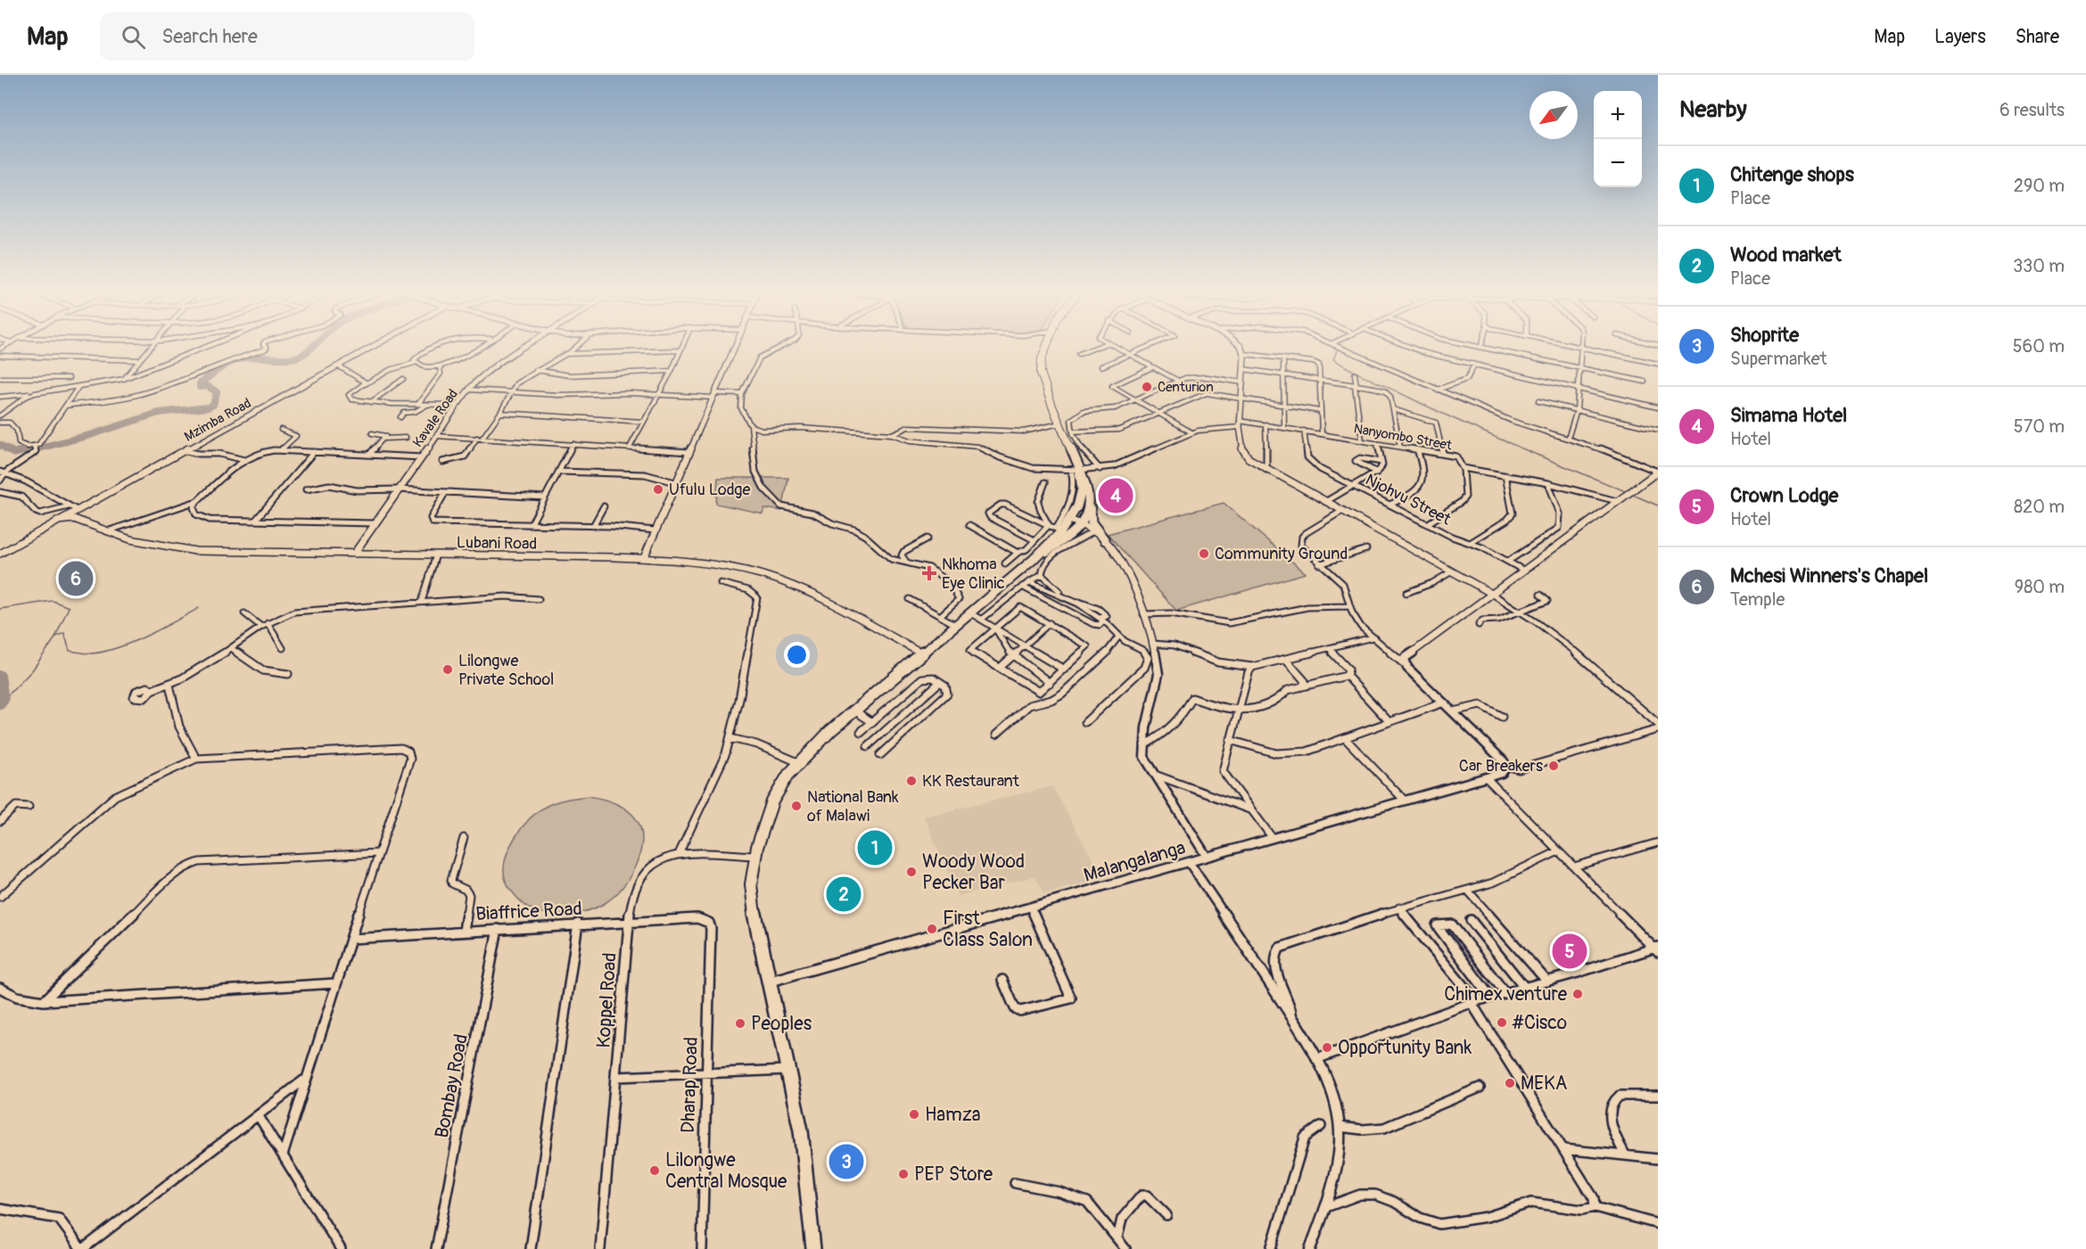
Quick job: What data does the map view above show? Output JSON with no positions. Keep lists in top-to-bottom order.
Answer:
{
  "streets": {
    "street": [
      "Kavale Road",
      "Mzimba Road",
      "Nanyombo Street",
      "Njohvu Street",
      "Lubani Road",
      "Malangalanga",
      "Biaffrice Road",
      "Koppel Road",
      "Dharap Road",
      "Bombay Road"
    ]
  },
  "crossings": [
    ["Kavale Road", "Lubani Road"],
    ["Mzimba Road", "Lubani Road"],
    ["Nanyombo Street", "Njohvu Street"],
    ["Biaffrice Road", "Koppel Road"],
    ["Biaffrice Road", "Dharap Road"],
    ["Biaffrice Road", "Bombay Road"]
  ],
  "places": {
    "other": [
      "Centurion",
      "Ufulu Lodge",
      "Community Ground",
      "Lilongwe Private School",
      "Car Breakers",
      "KK Restaurant",
      "National Bank of Malawi",
      "Woody Wood Pecker Bar",
      "First Class Salon",
      "Chimex venture",
      "#Cisco",
      "Peoples",
      "Opportunity Bank",
      "MEKA",
      "Hamza",
      "Lilongwe Central Mosque",
      "PEP Store"
    ],
    "health": ["Nkhoma Eye Clinic"]
  },
  "north": "bottom left",
  "page": {
    "header": "Map",
    "search": "Search here",
    "nav": ["Map", "Layers", "Share"],
    "heading": ["Nearby", "6 results"],
    "map_buttons": ["+", "−"],
    "list": [
      {
        "mark": "1",
        "name": "Chitenge shops",
        "note": "Place",
        "value": "290 m"
      },
      {
        "mark": "2",
        "name": "Wood market",
        "note": "Place",
        "value": "330 m"
      },
      {
        "mark": "3",
        "name": "Shoprite",
        "note": "Supermarket",
        "value": "560 m"
      },
      {
        "mark": "4",
        "name": "Simama Hotel",
        "note": "Hotel",
        "value": "570 m"
      },
      {
        "mark": "5",
        "name": "Crown Lodge",
        "note": "Hotel",
        "value": "820 m"
      },
      {
        "mark": "6",
        "name": "Mchesi Winners's Chapel",
        "note": "Temple",
        "value": "980 m"
      }
    ],
    "pins": [
      "4",
      "6",
      "1",
      "2",
      "5",
      "3"
    ]
  }
}
